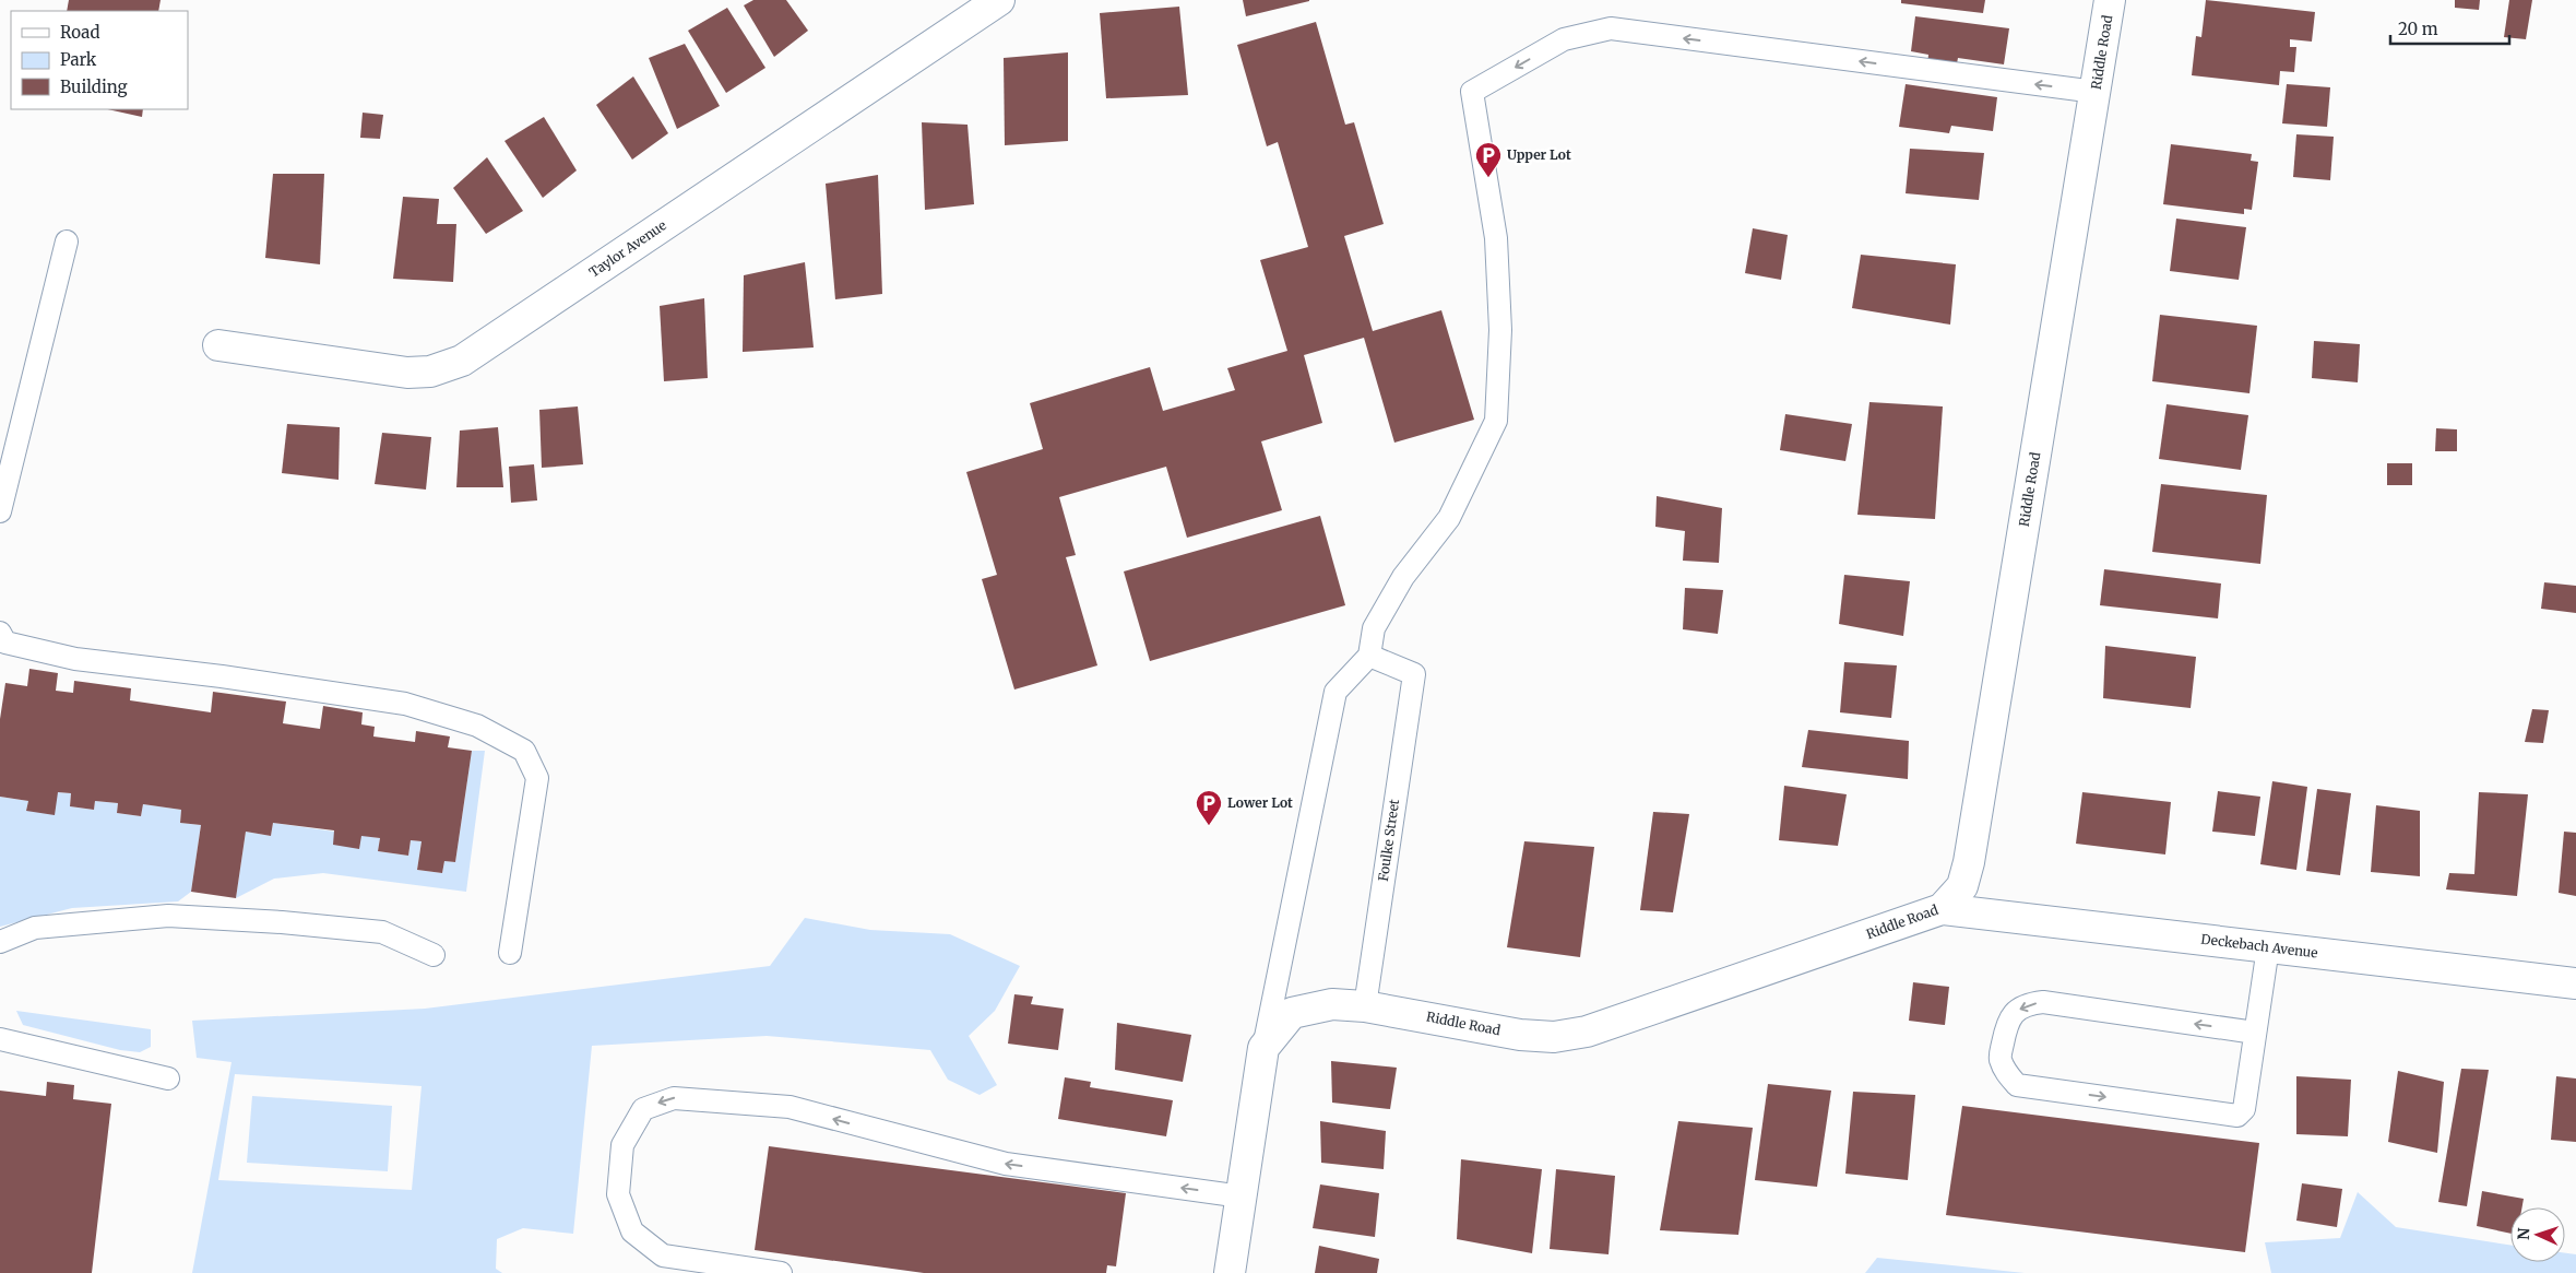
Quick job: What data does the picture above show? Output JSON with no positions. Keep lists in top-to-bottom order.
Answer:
{
  "streets": {
    "street": ["Riddle Road", "Taylor Avenue", "Deckebach Avenue"],
    "lane": ["Foulke Street"]
  },
  "crossings": [
    ["Riddle Road", "Foulke Street"],
    ["Riddle Road", "Deckebach Avenue"]
  ],
  "places": {
    "parking": ["Upper Lot", "Lower Lot"]
  },
  "legend": ["Road", "Park", "Building"],
  "scale_bar": "20 m",
  "north": "left"
}
